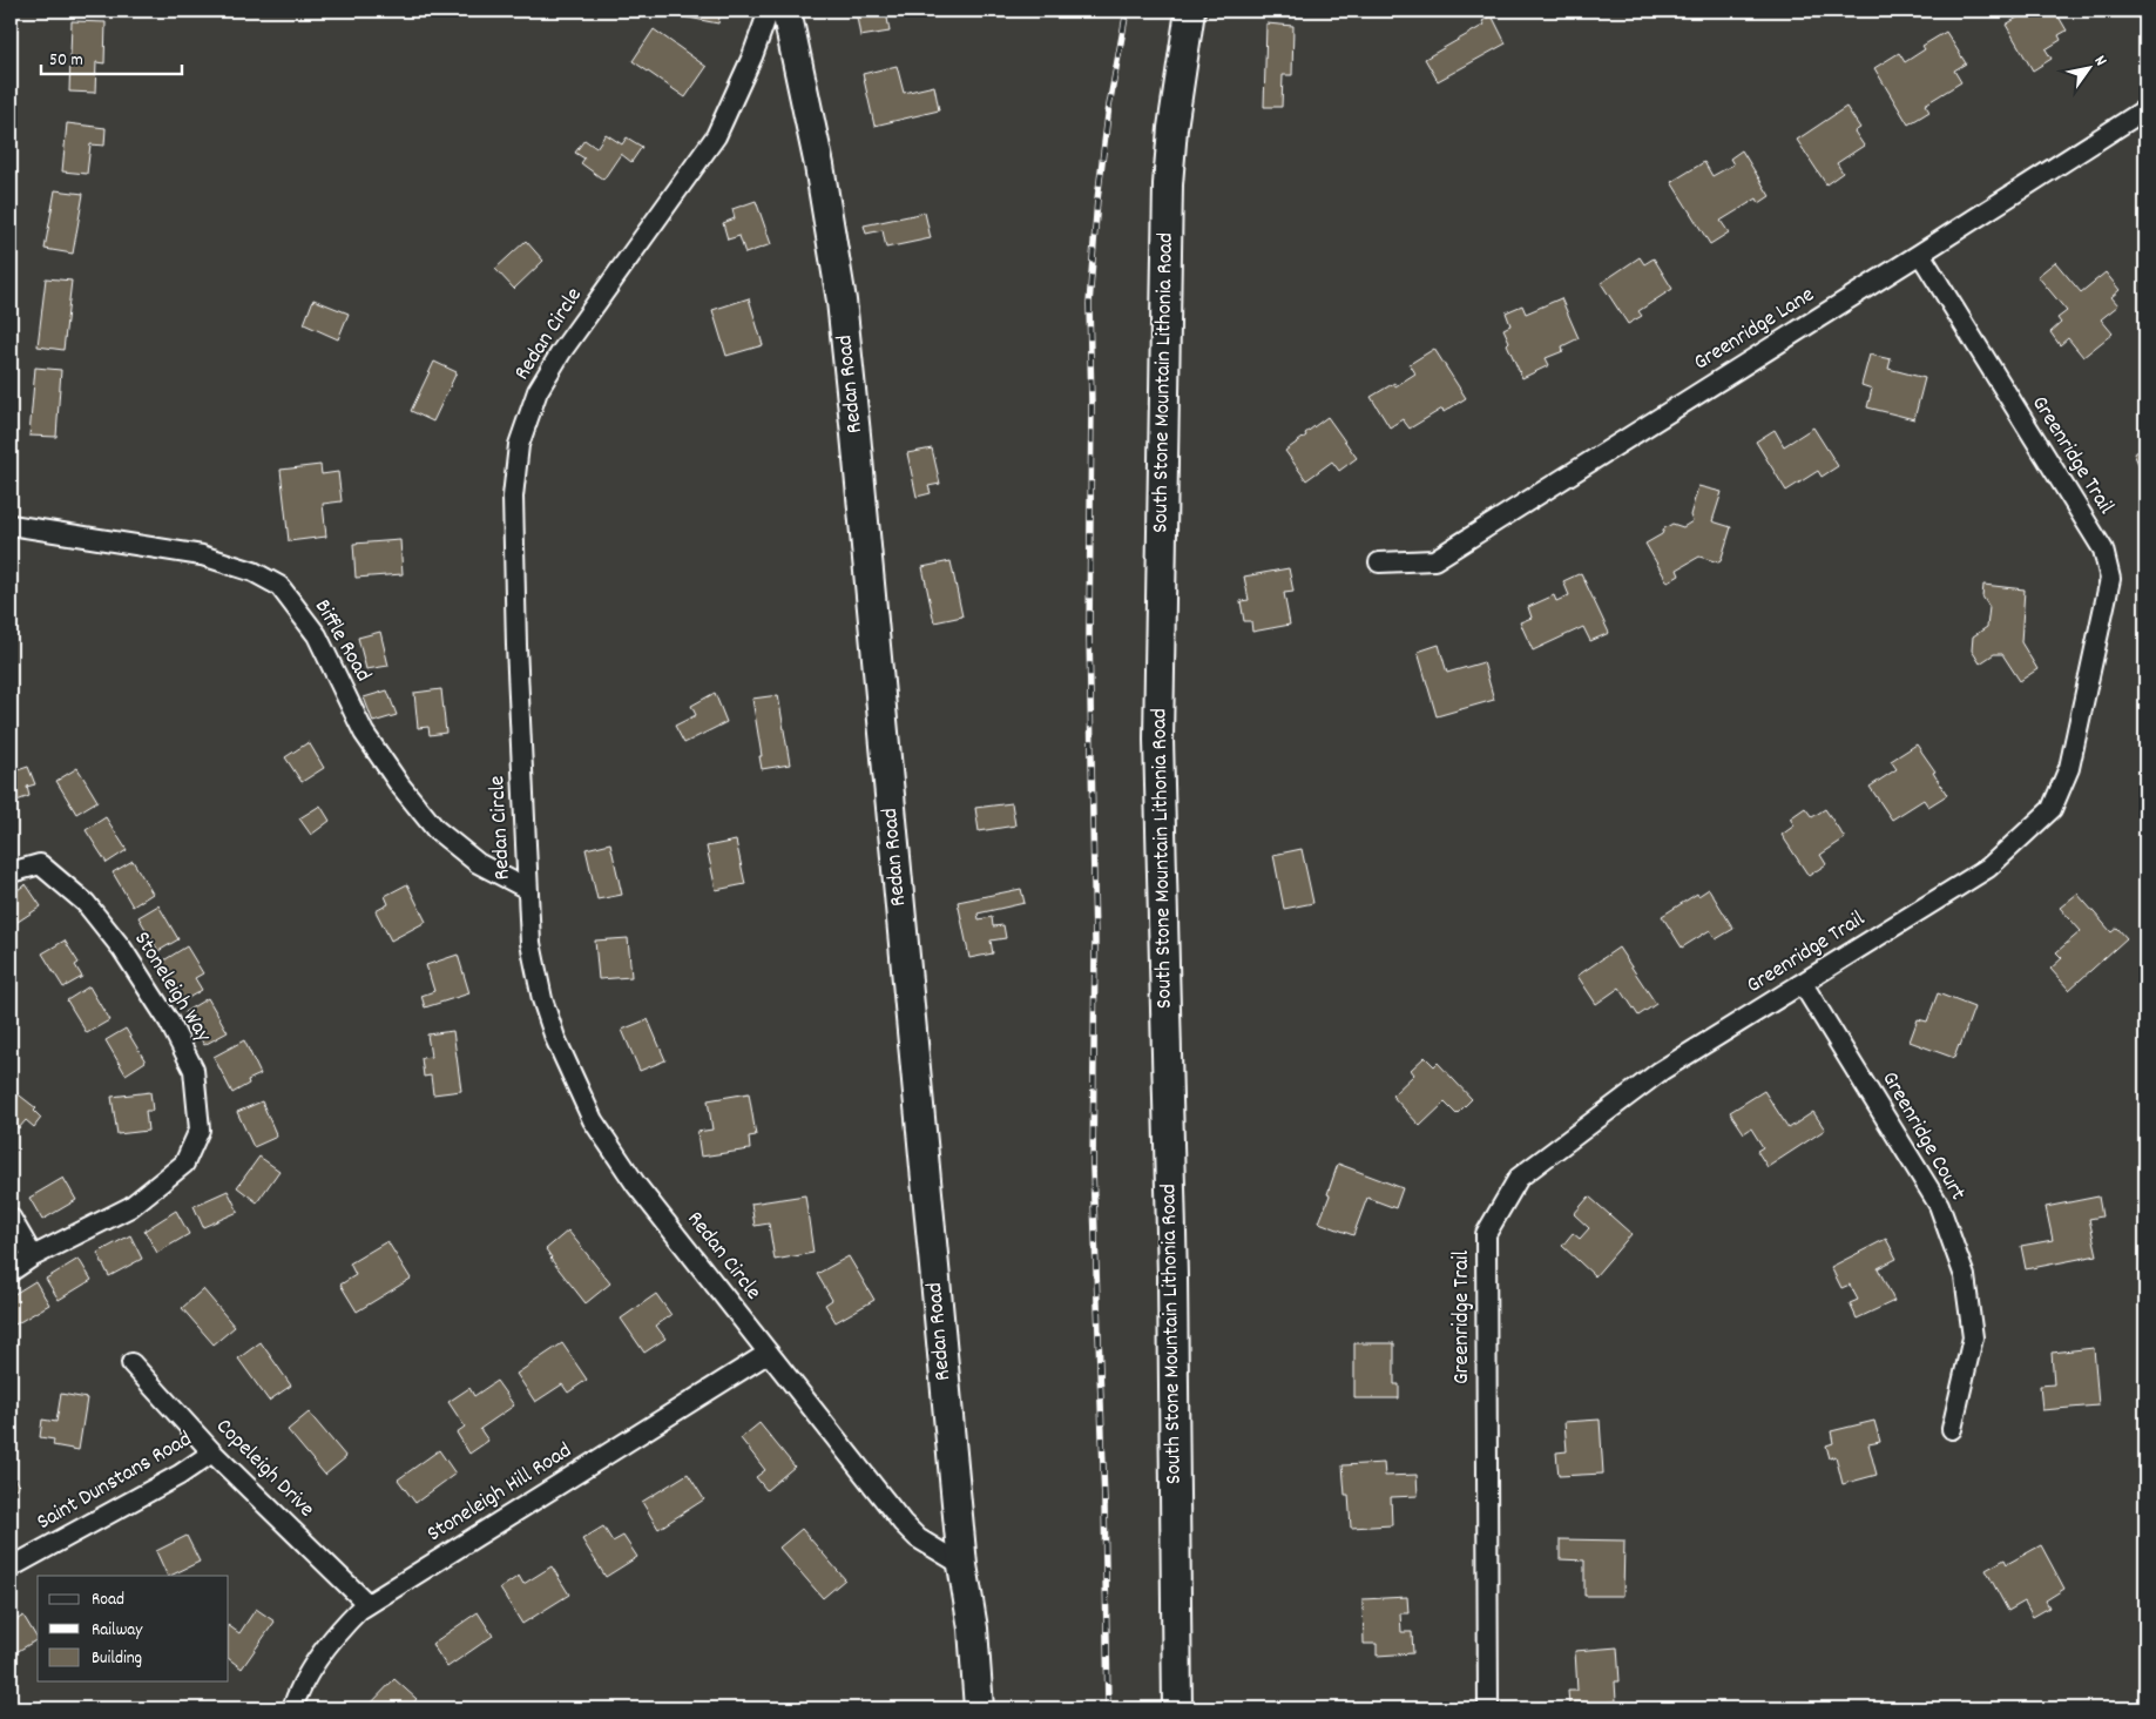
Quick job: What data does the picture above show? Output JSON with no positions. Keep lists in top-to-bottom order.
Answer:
{
  "streets": {
    "main road": ["South Stone Mountain Lithonia Road", "Redan Road"],
    "street": [
      "Greenridge Lane",
      "Redan Circle",
      "Greenridge Trail",
      "Biffle Road",
      "Stoneleigh Way",
      "Greenridge Court",
      "Copeleigh Drive",
      "Saint Dunstans Road",
      "Stoneleigh Hill Road"
    ]
  },
  "crossings": [
    ["Greenridge Lane", "Greenridge Trail"],
    ["Redan Circle", "Redan Road"],
    ["Redan Circle", "Biffle Road"],
    ["Redan Circle", "Stoneleigh Hill Road"],
    ["Greenridge Trail", "Greenridge Court"],
    ["Copeleigh Drive", "Saint Dunstans Road"],
    ["Copeleigh Drive", "Stoneleigh Hill Road"]
  ],
  "legend": ["Road", "Railway", "Building"],
  "scale_bar": "50 m",
  "north": "top right"
}
